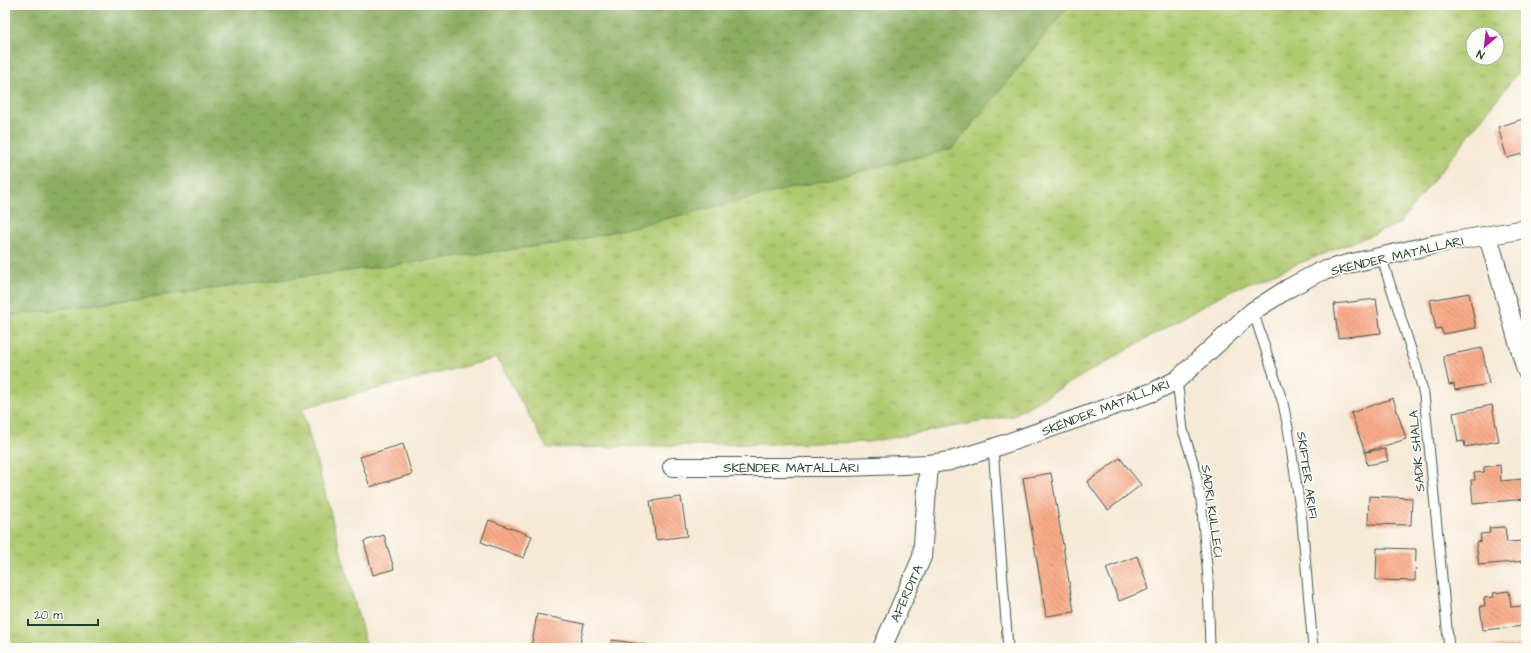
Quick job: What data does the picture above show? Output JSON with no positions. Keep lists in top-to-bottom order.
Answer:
{
  "streets": {
    "street": ["SKËNDER MATALLARI", "AFËRDITA"],
    "lane": ["SADIK SHALA", "SKIFTER ARIFI", "SADRI KULLECI"]
  },
  "crossings": [
    ["SKËNDER MATALLARI", "SADIK SHALA"],
    ["SKËNDER MATALLARI", "SKIFTER ARIFI"],
    ["SKËNDER MATALLARI", "SADRI KULLECI"],
    ["SKËNDER MATALLARI", "AFËRDITA"]
  ],
  "scale_bar": "20 m",
  "north": "bottom left"
}
